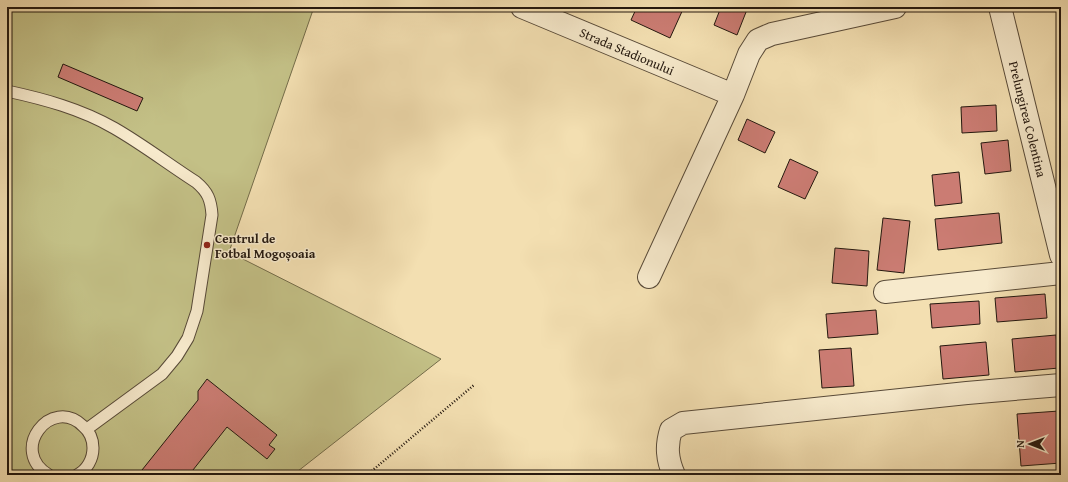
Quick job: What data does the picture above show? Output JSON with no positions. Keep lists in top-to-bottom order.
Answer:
{
  "streets": {
    "street": ["Strada Stadionului", "Prelungirea Colentina"]
  },
  "places": ["Centrul de Fotbal Mogoșoaia"],
  "north": "left"
}
